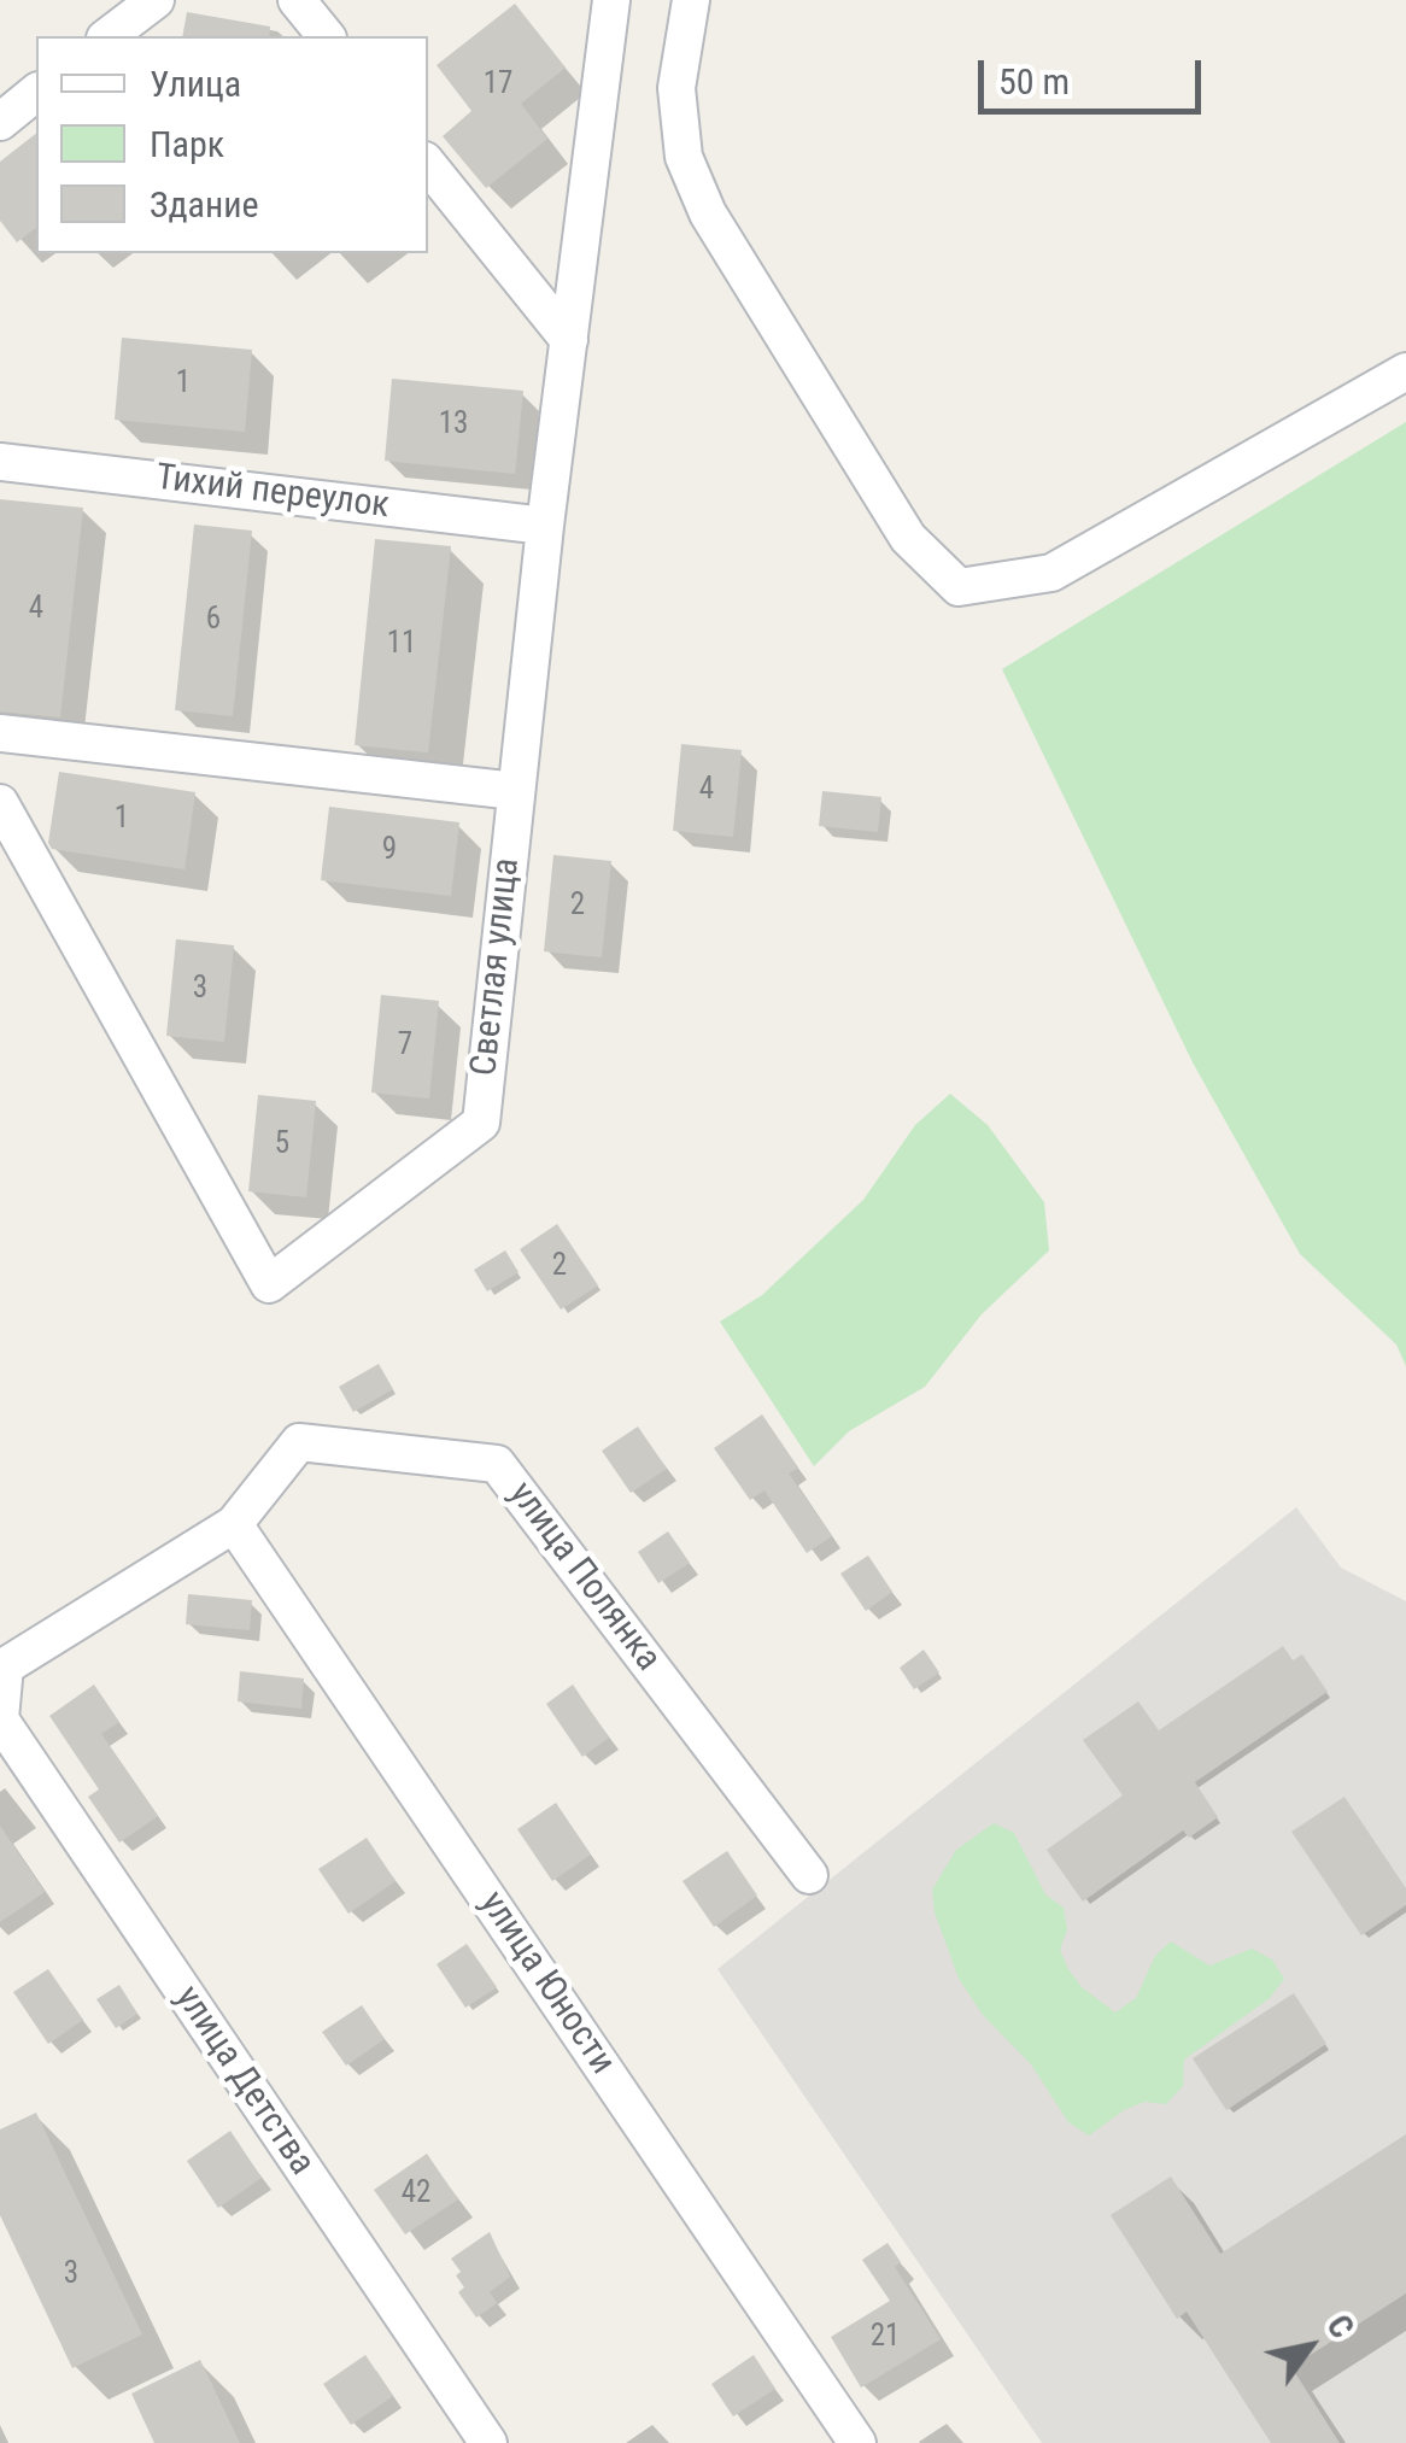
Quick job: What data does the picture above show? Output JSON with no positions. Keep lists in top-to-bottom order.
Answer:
{
  "streets": {
    "street": [
      "Тихий переулок",
      "Светлая улица",
      "улица Полянка",
      "улица Юности",
      "улица Детства"
    ]
  },
  "crossings": [
    ["Тихий переулок", "Светлая улица"],
    ["улица Полянка", "улица Юности"]
  ],
  "house_numbers": [
    "17",
    "1",
    "13",
    "4",
    "6",
    "11",
    "4",
    "1",
    "9",
    "2",
    "3",
    "7",
    "5",
    "2",
    "42",
    "3",
    "21"
  ],
  "legend": ["Улица", "Парк", "Здание"],
  "scale_bar": "50 m",
  "north": "top right"
}
